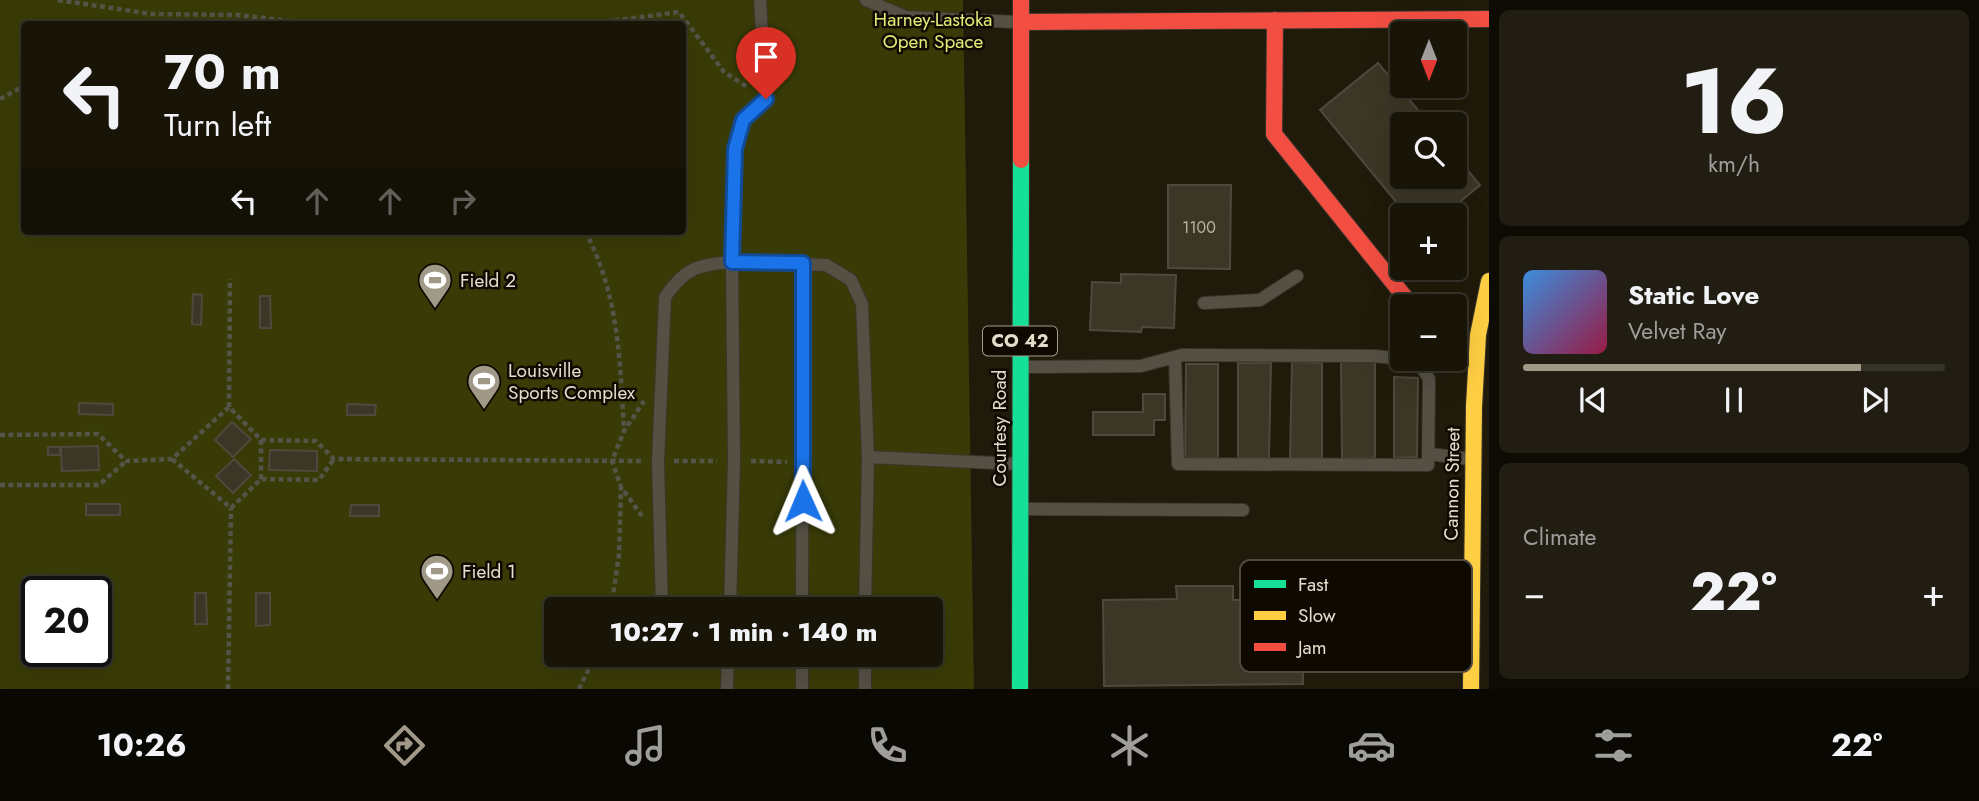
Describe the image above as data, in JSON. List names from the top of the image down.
{
  "streets": {
    "street": ["CO 42", "Courtesy Road", "Cannon Street"]
  },
  "parks": ["Harney-Lastoka Open Space"],
  "places": {
    "sports": ["Field 2", "Louisville Sports Complex", "Field 1"]
  },
  "house_numbers": ["1100"],
  "legend": ["Fast", "Slow", "Jam"],
  "north": "bottom",
  "page": {
    "tile": [
      ["16", "km/h"],
      "Climate"
    ],
    "map_buttons": ["+", "−"],
    "turn": ["70 m", "Turn left"],
    "song": ["Static Love", "Velvet Ray"],
    "heat": ["−", "22°", "+"],
    "limit": "20",
    "trip": "10:27 · 1 min · 140 m",
    "tabs": ["10:26", "22°"]
  }
}
